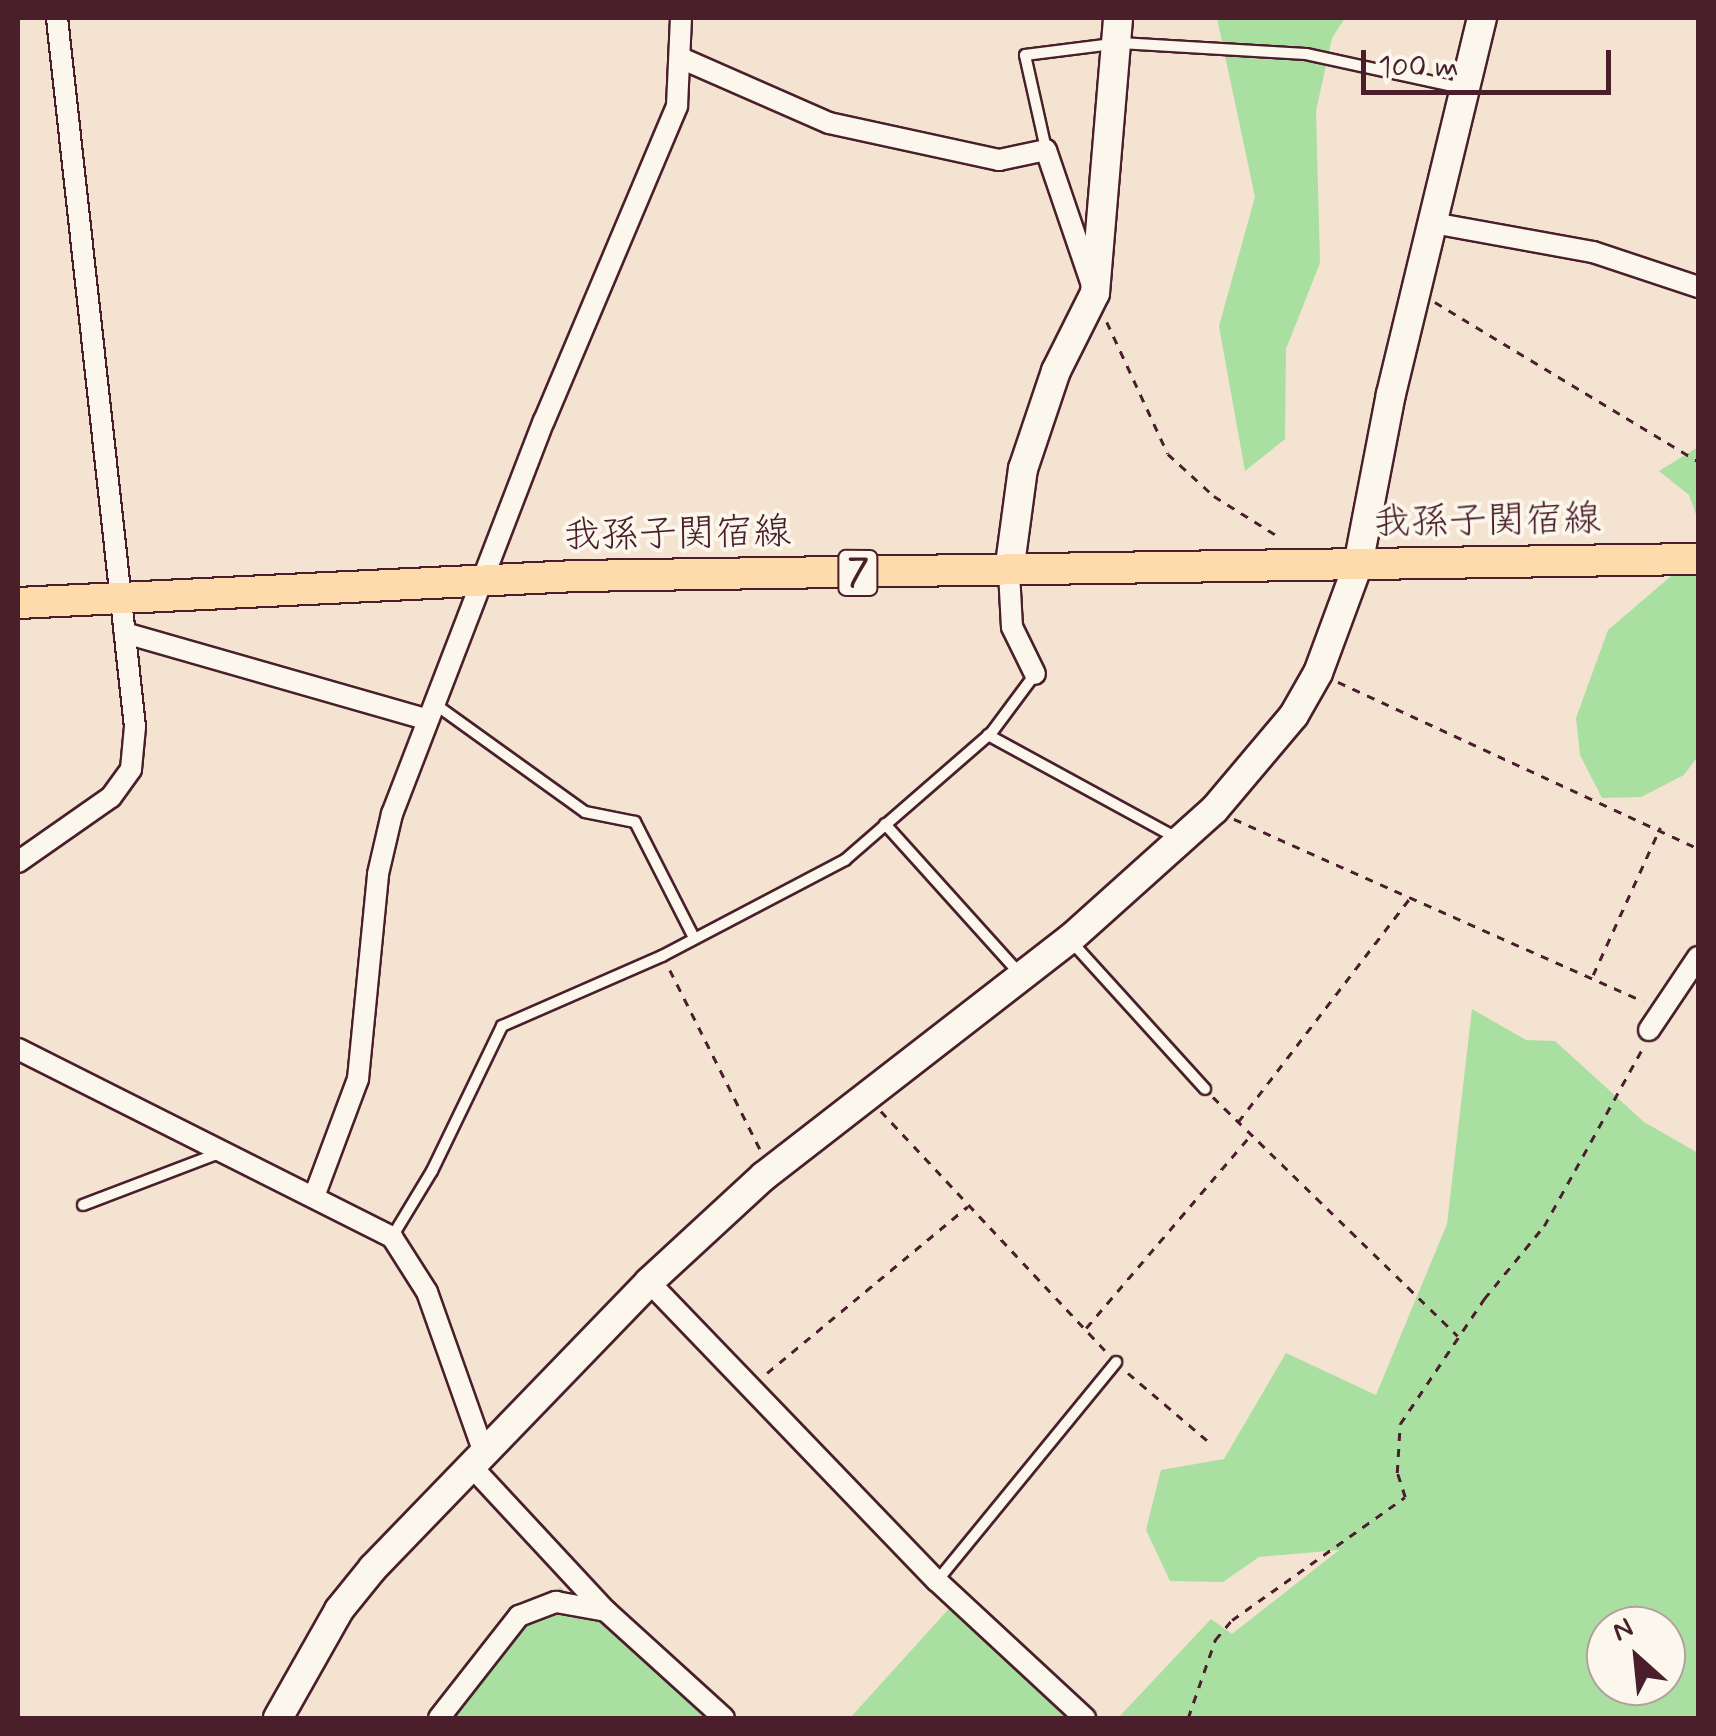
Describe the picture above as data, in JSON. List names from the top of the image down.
{
  "streets": {
    "main road": ["我孫子関宿線", "7"]
  },
  "scale_bar": "100 m",
  "north": "top left"
}
